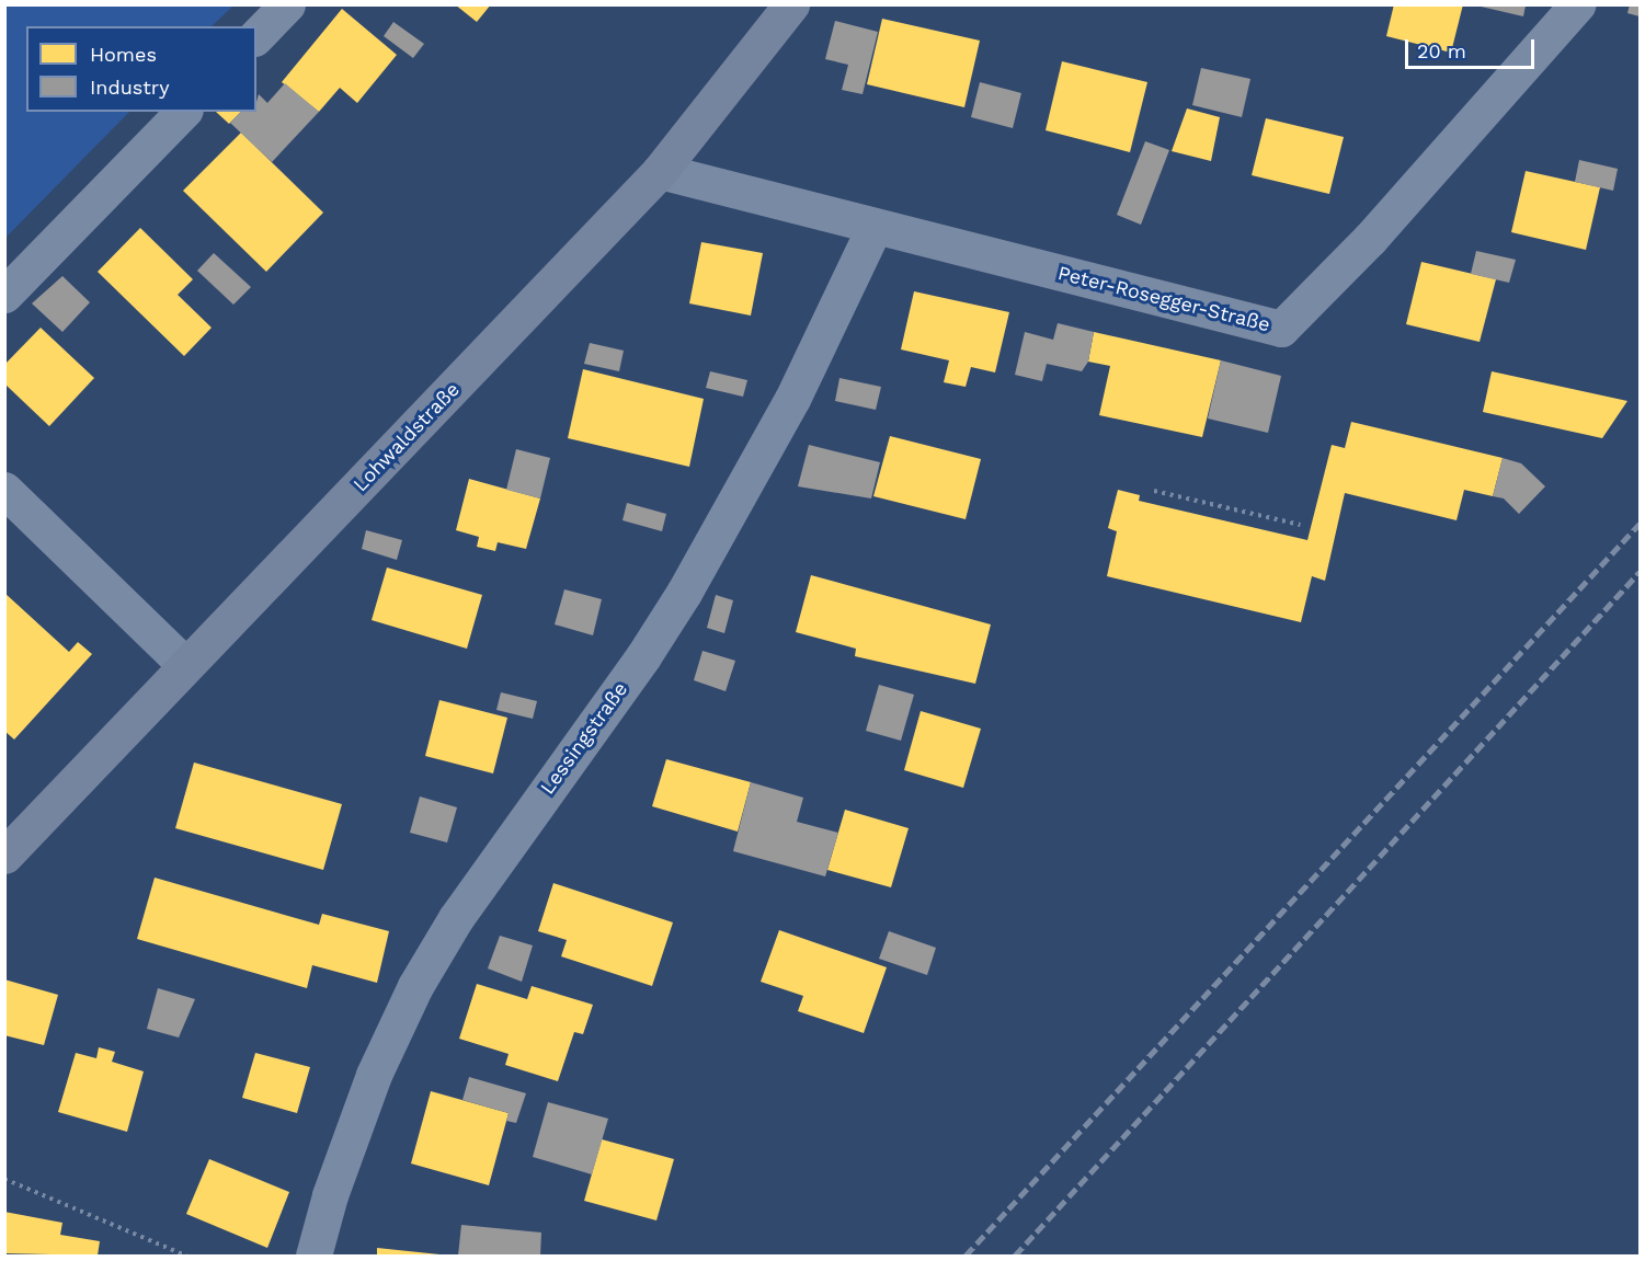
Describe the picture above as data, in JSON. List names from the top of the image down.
{
  "streets": {
    "street": ["Peter-Rosegger-Straße", "Lohwaldstraße", "Lessingstraße"]
  },
  "crossings": [
    ["Peter-Rosegger-Straße", "Lohwaldstraße"],
    ["Peter-Rosegger-Straße", "Lessingstraße"]
  ],
  "legend": ["Homes", "Industry"],
  "scale_bar": "20 m"
}
